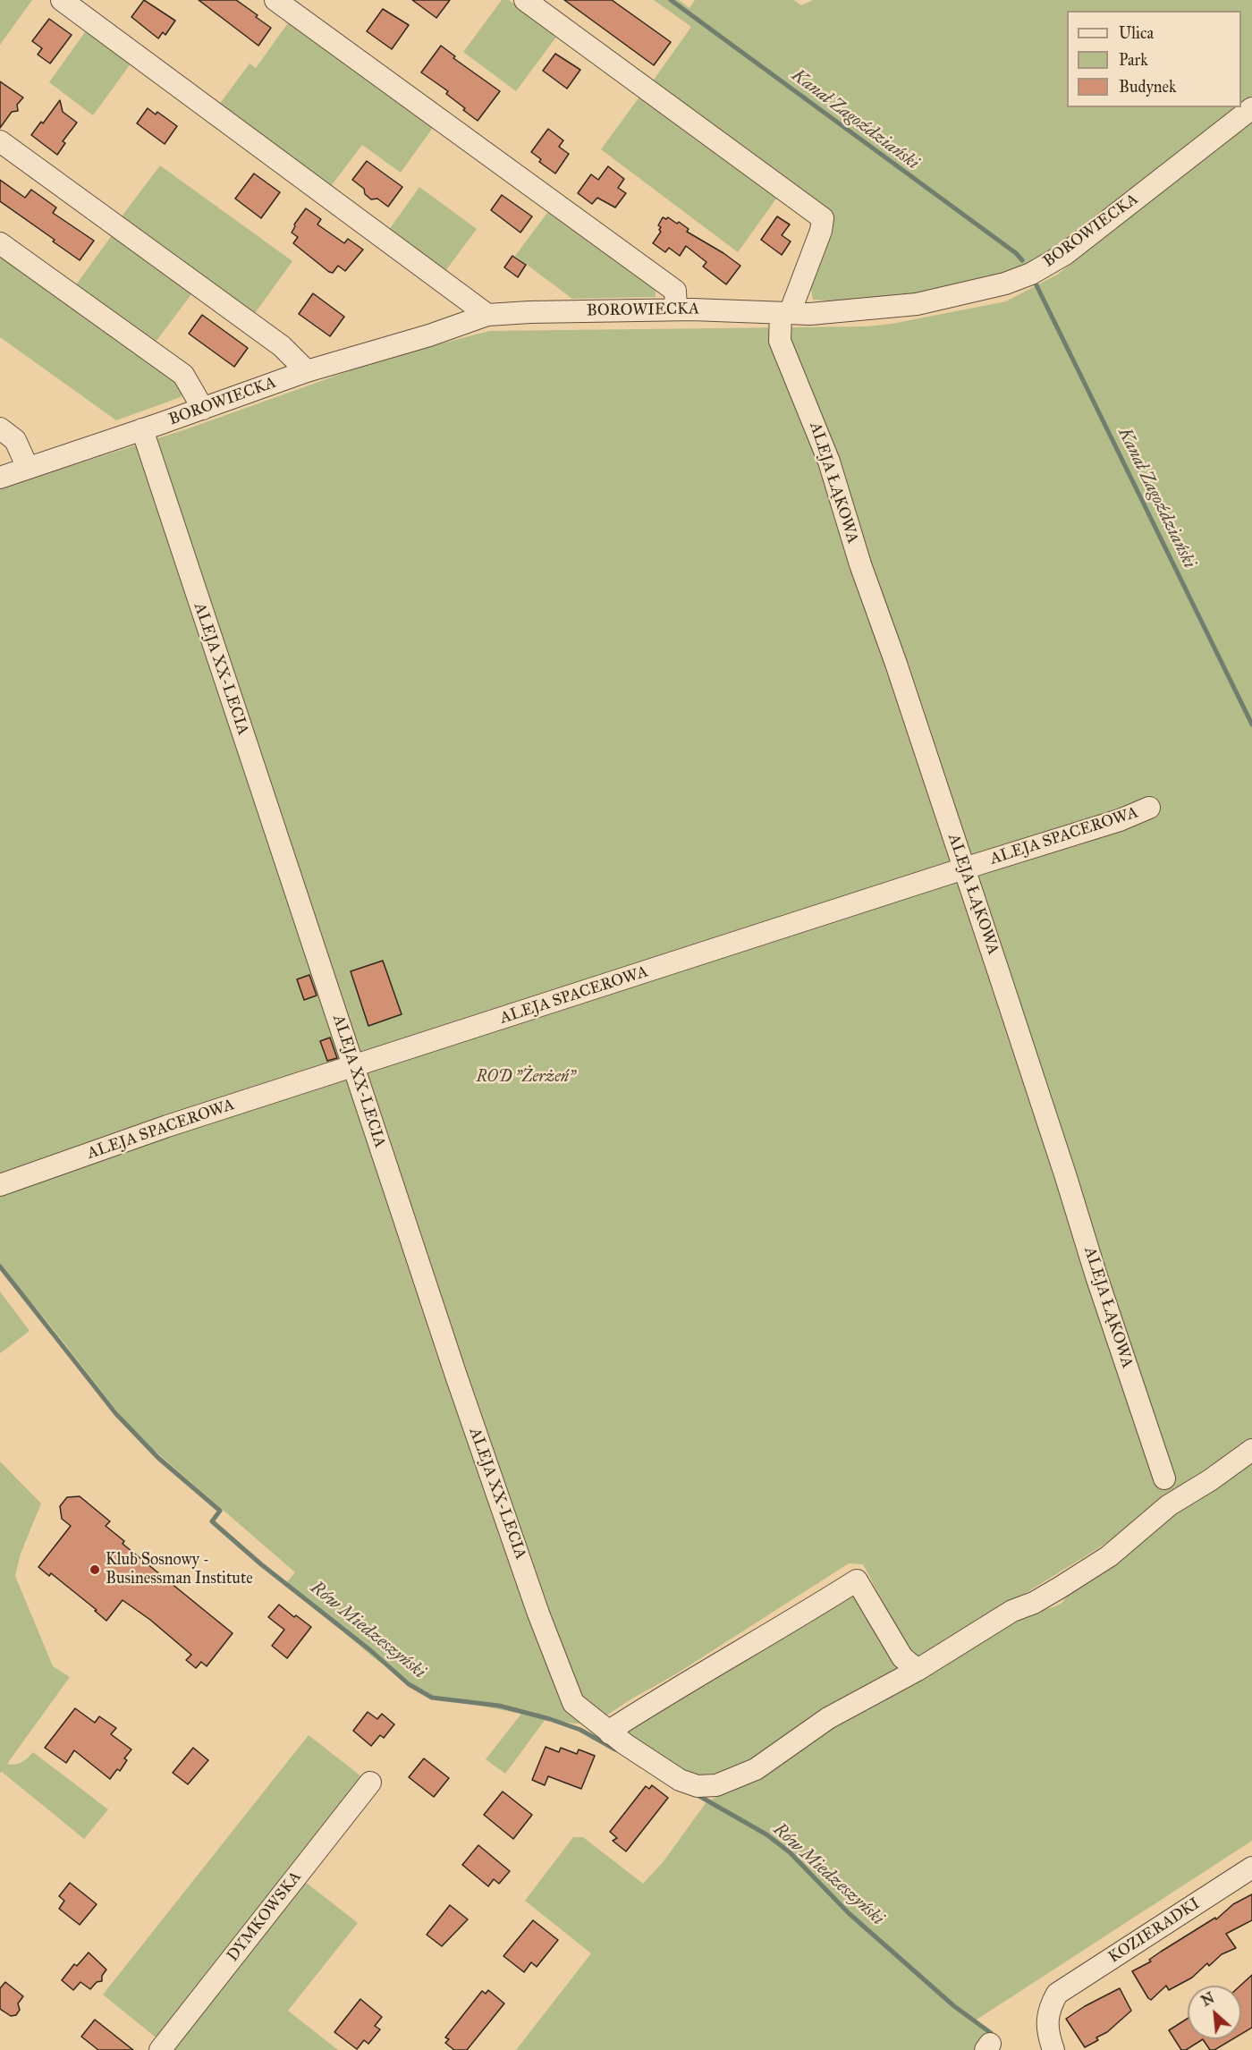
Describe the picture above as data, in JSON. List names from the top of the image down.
{
  "streets": {
    "street": [
      "BOROWIECKA",
      "ALEJA ŁĄKOWA",
      "ALEJA XX-LECIA",
      "ALEJA SPACEROWA",
      "DYMKOWSKA",
      "KOZIERADKI"
    ]
  },
  "crossings": [
    ["BOROWIECKA", "ALEJA ŁĄKOWA"],
    ["BOROWIECKA", "ALEJA XX-LECIA"],
    ["ALEJA ŁĄKOWA", "ALEJA SPACEROWA"],
    ["ALEJA XX-LECIA", "ALEJA SPACEROWA"]
  ],
  "water": ["Kanał Zagoździański", "Rów Miedzeszyński"],
  "parks": ["ROD \"Żerżeń\""],
  "places": ["Klub Sosnowy - Businessman Institute"],
  "legend": ["Ulica", "Park", "Budynek"],
  "north": "top left"
}
